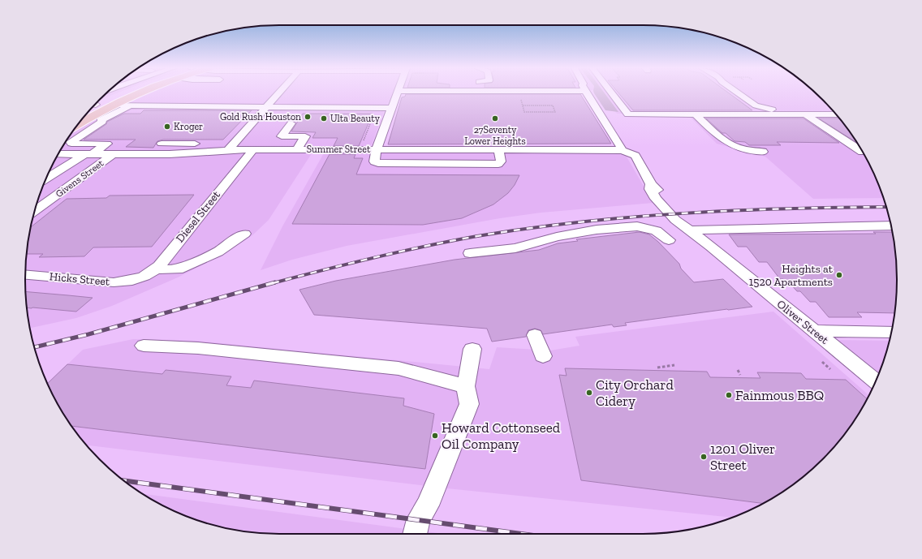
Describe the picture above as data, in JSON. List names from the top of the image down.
{
  "streets": {
    "street": [
      "Summer Street",
      "Givens Street",
      "Diesel Street",
      "Hicks Street",
      "Oliver Street"
    ]
  },
  "crossings": [
    ["Summer Street", "Givens Street"],
    ["Summer Street", "Diesel Street"],
    ["Summer Street", "Oliver Street"],
    ["Diesel Street", "Hicks Street"]
  ],
  "places": [
    "Gold Rush Houston",
    "Ulta Beauty",
    "27Seventy Lower Heights",
    "Kroger",
    "Heights at 1520 Apartments",
    "City Orchard Cidery",
    "Fainmous BBQ",
    "Howard Cottonseed Oil Company",
    "1201 Oliver Street"
  ]
}
